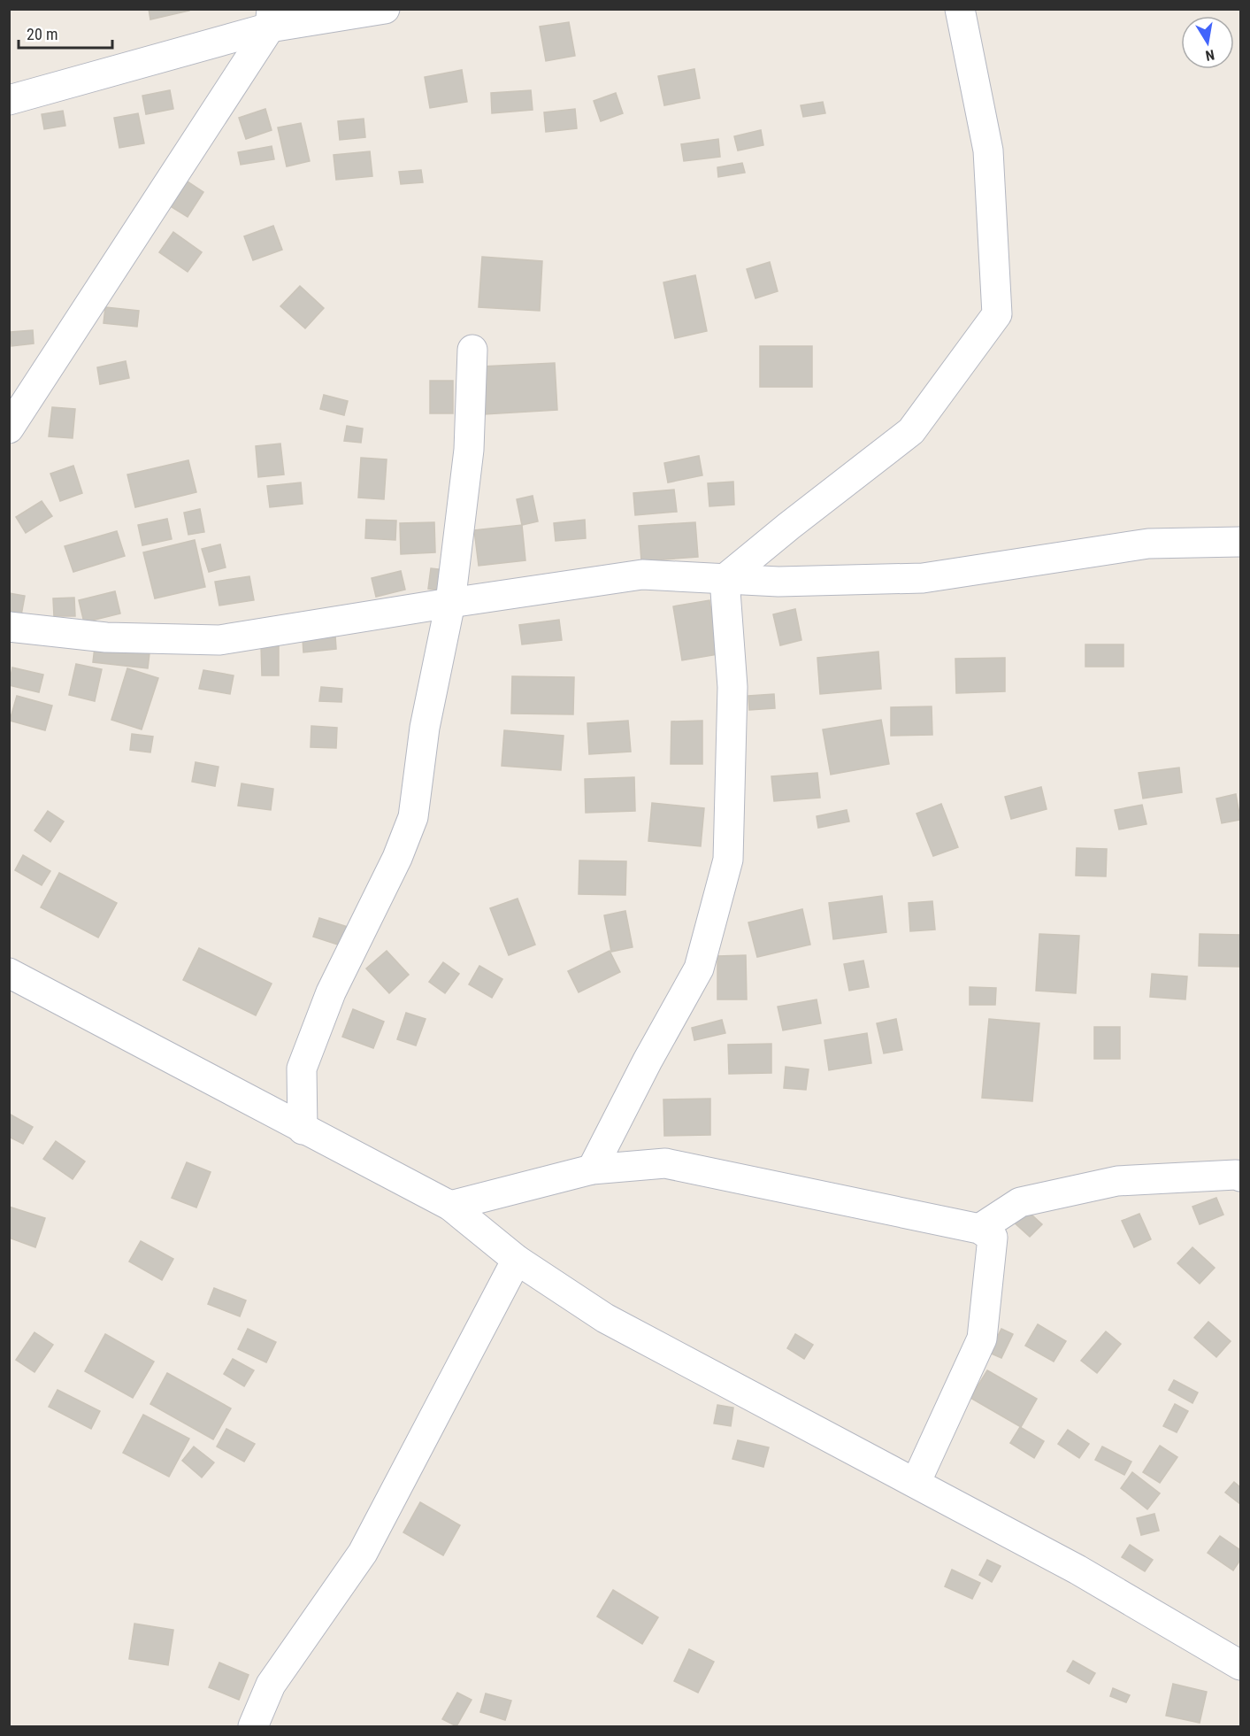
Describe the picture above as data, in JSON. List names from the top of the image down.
{
  "scale_bar": "20 m",
  "north": "bottom"
}
